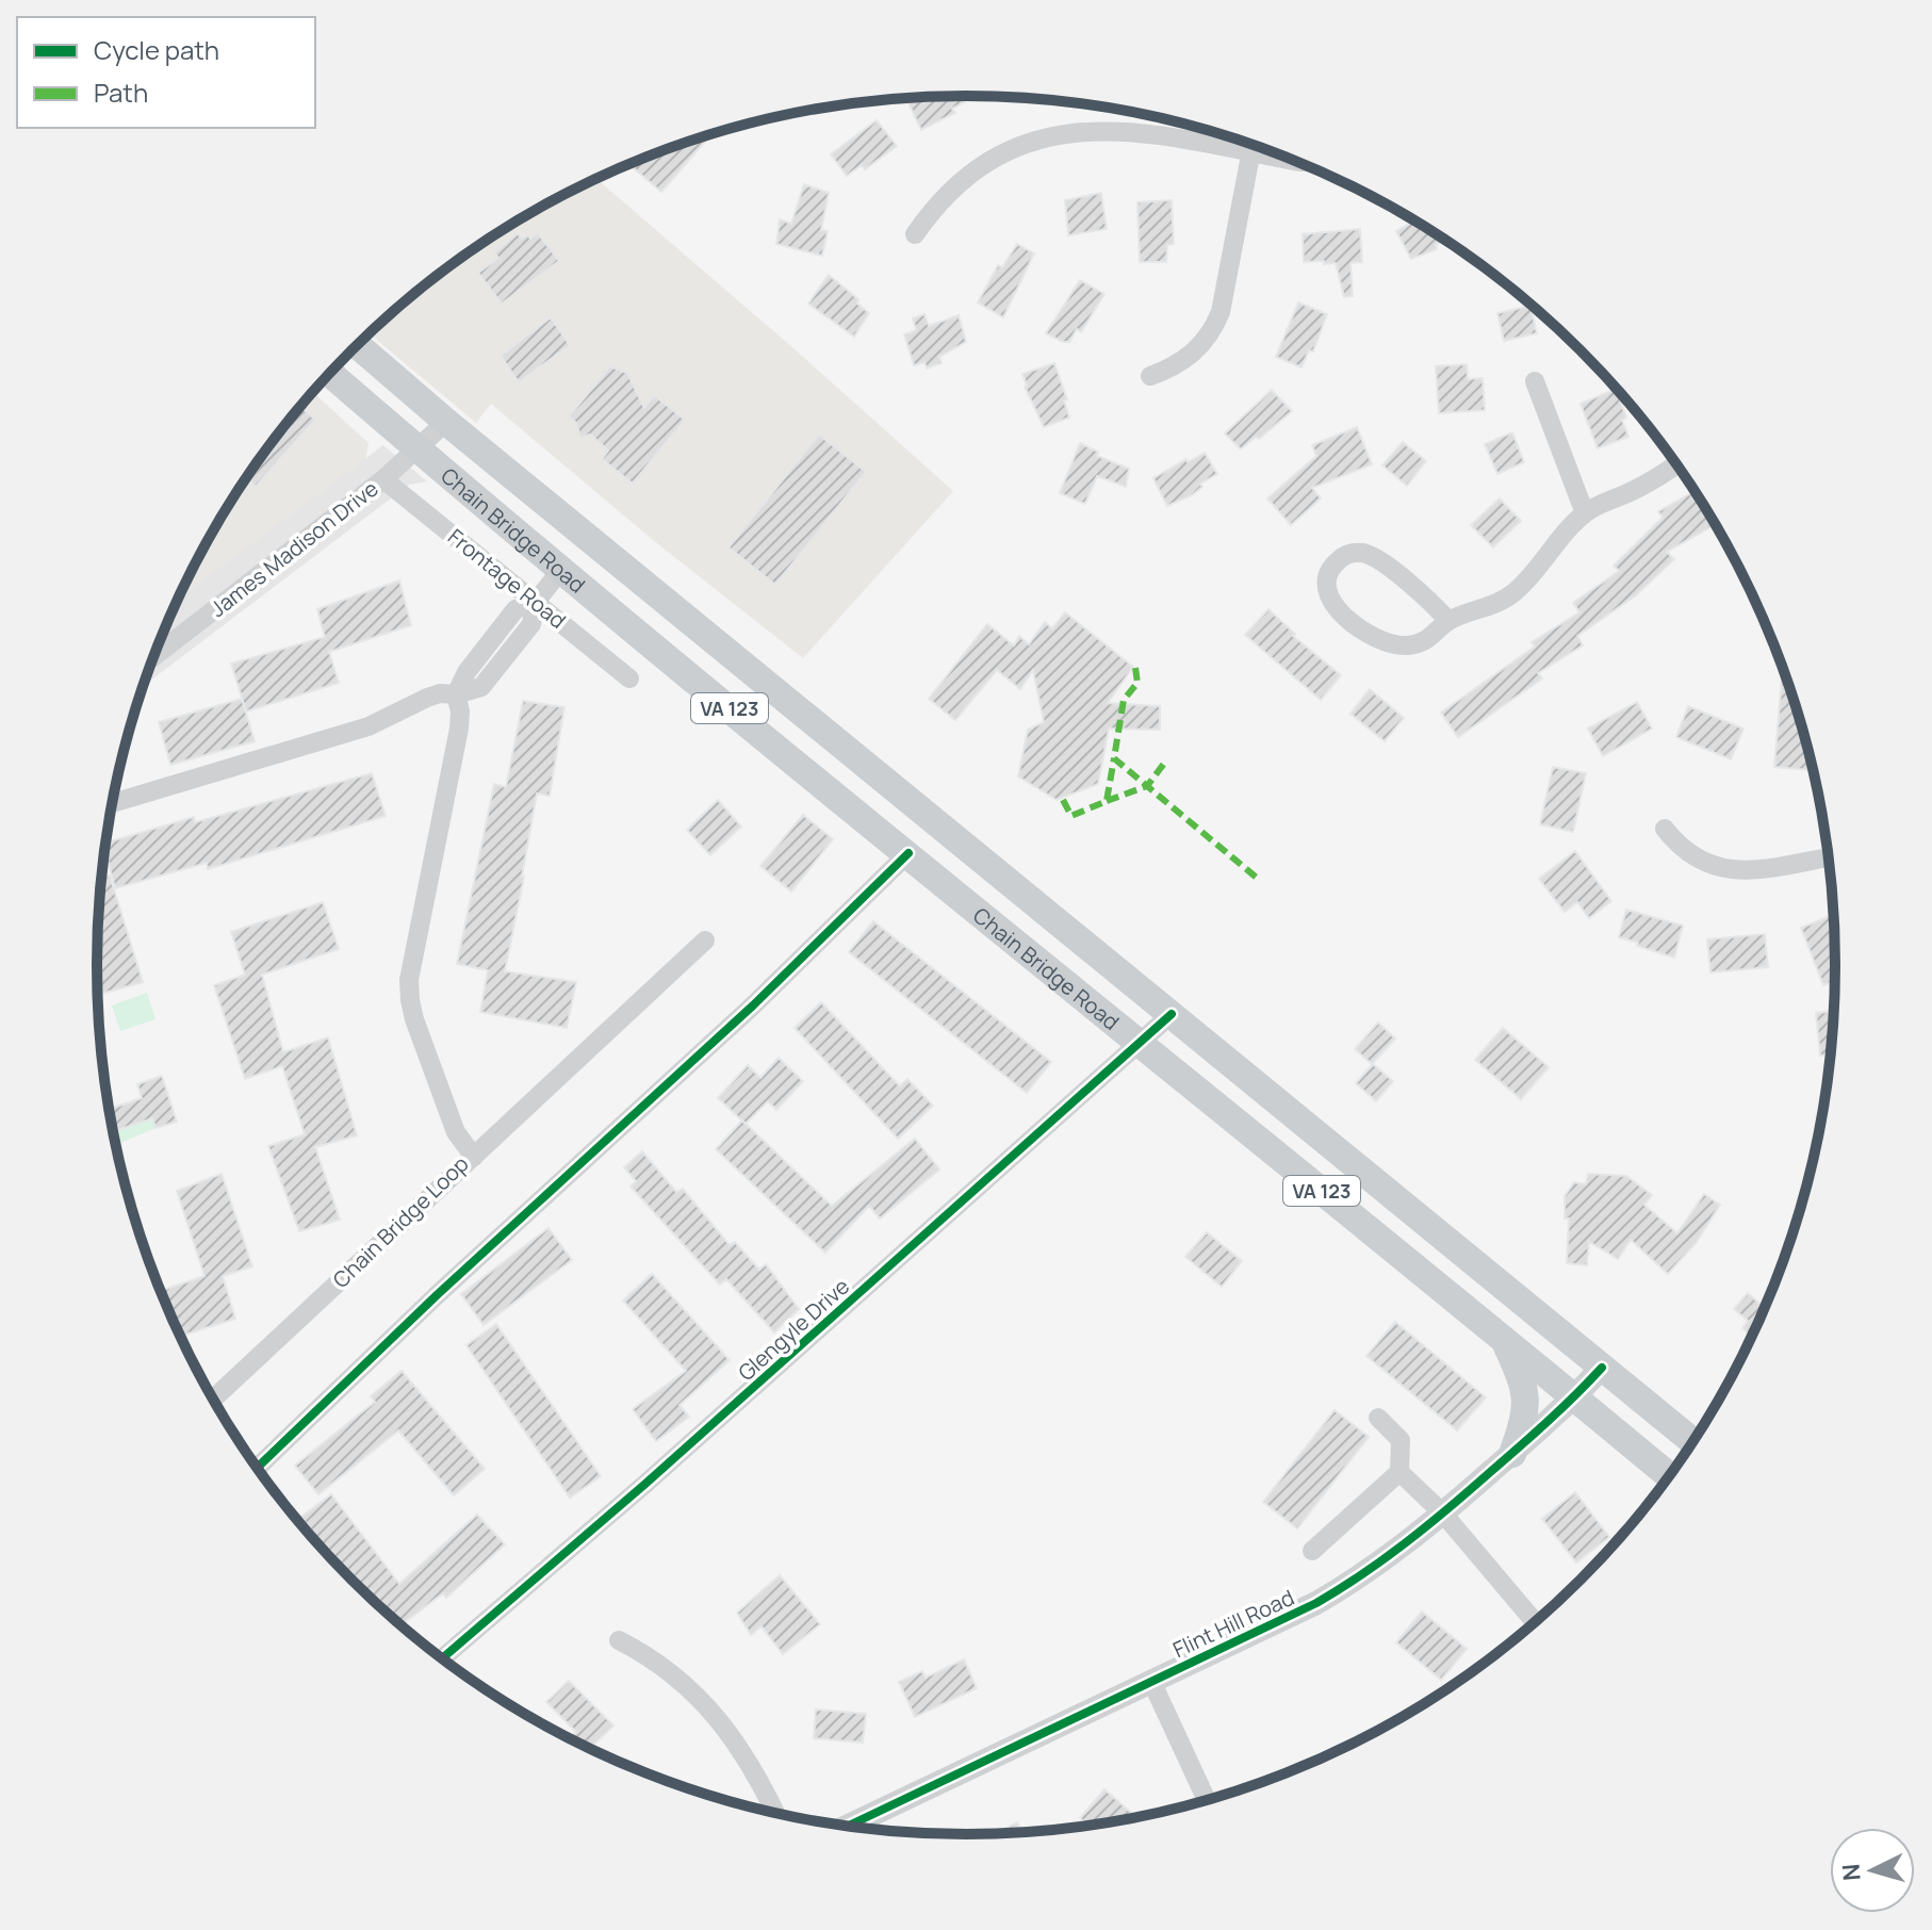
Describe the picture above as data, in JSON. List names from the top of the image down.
{
  "streets": {
    "main road": ["Chain Bridge Road", "VA 123"],
    "street": [
      "James Madison Drive",
      "Frontage Road",
      "Chain Bridge Loop",
      "Glengyle Drive",
      "Flint Hill Road"
    ]
  },
  "crossings": [
    ["Chain Bridge Road", "James Madison Drive"],
    ["Chain Bridge Road", "VA 123"],
    ["Chain Bridge Road", "Glengyle Drive"],
    ["Chain Bridge Road", "Flint Hill Road"],
    ["James Madison Drive", "Frontage Road"],
    ["James Madison Drive", "VA 123"]
  ],
  "legend": ["Cycle path", "Path"],
  "north": "left"
}
